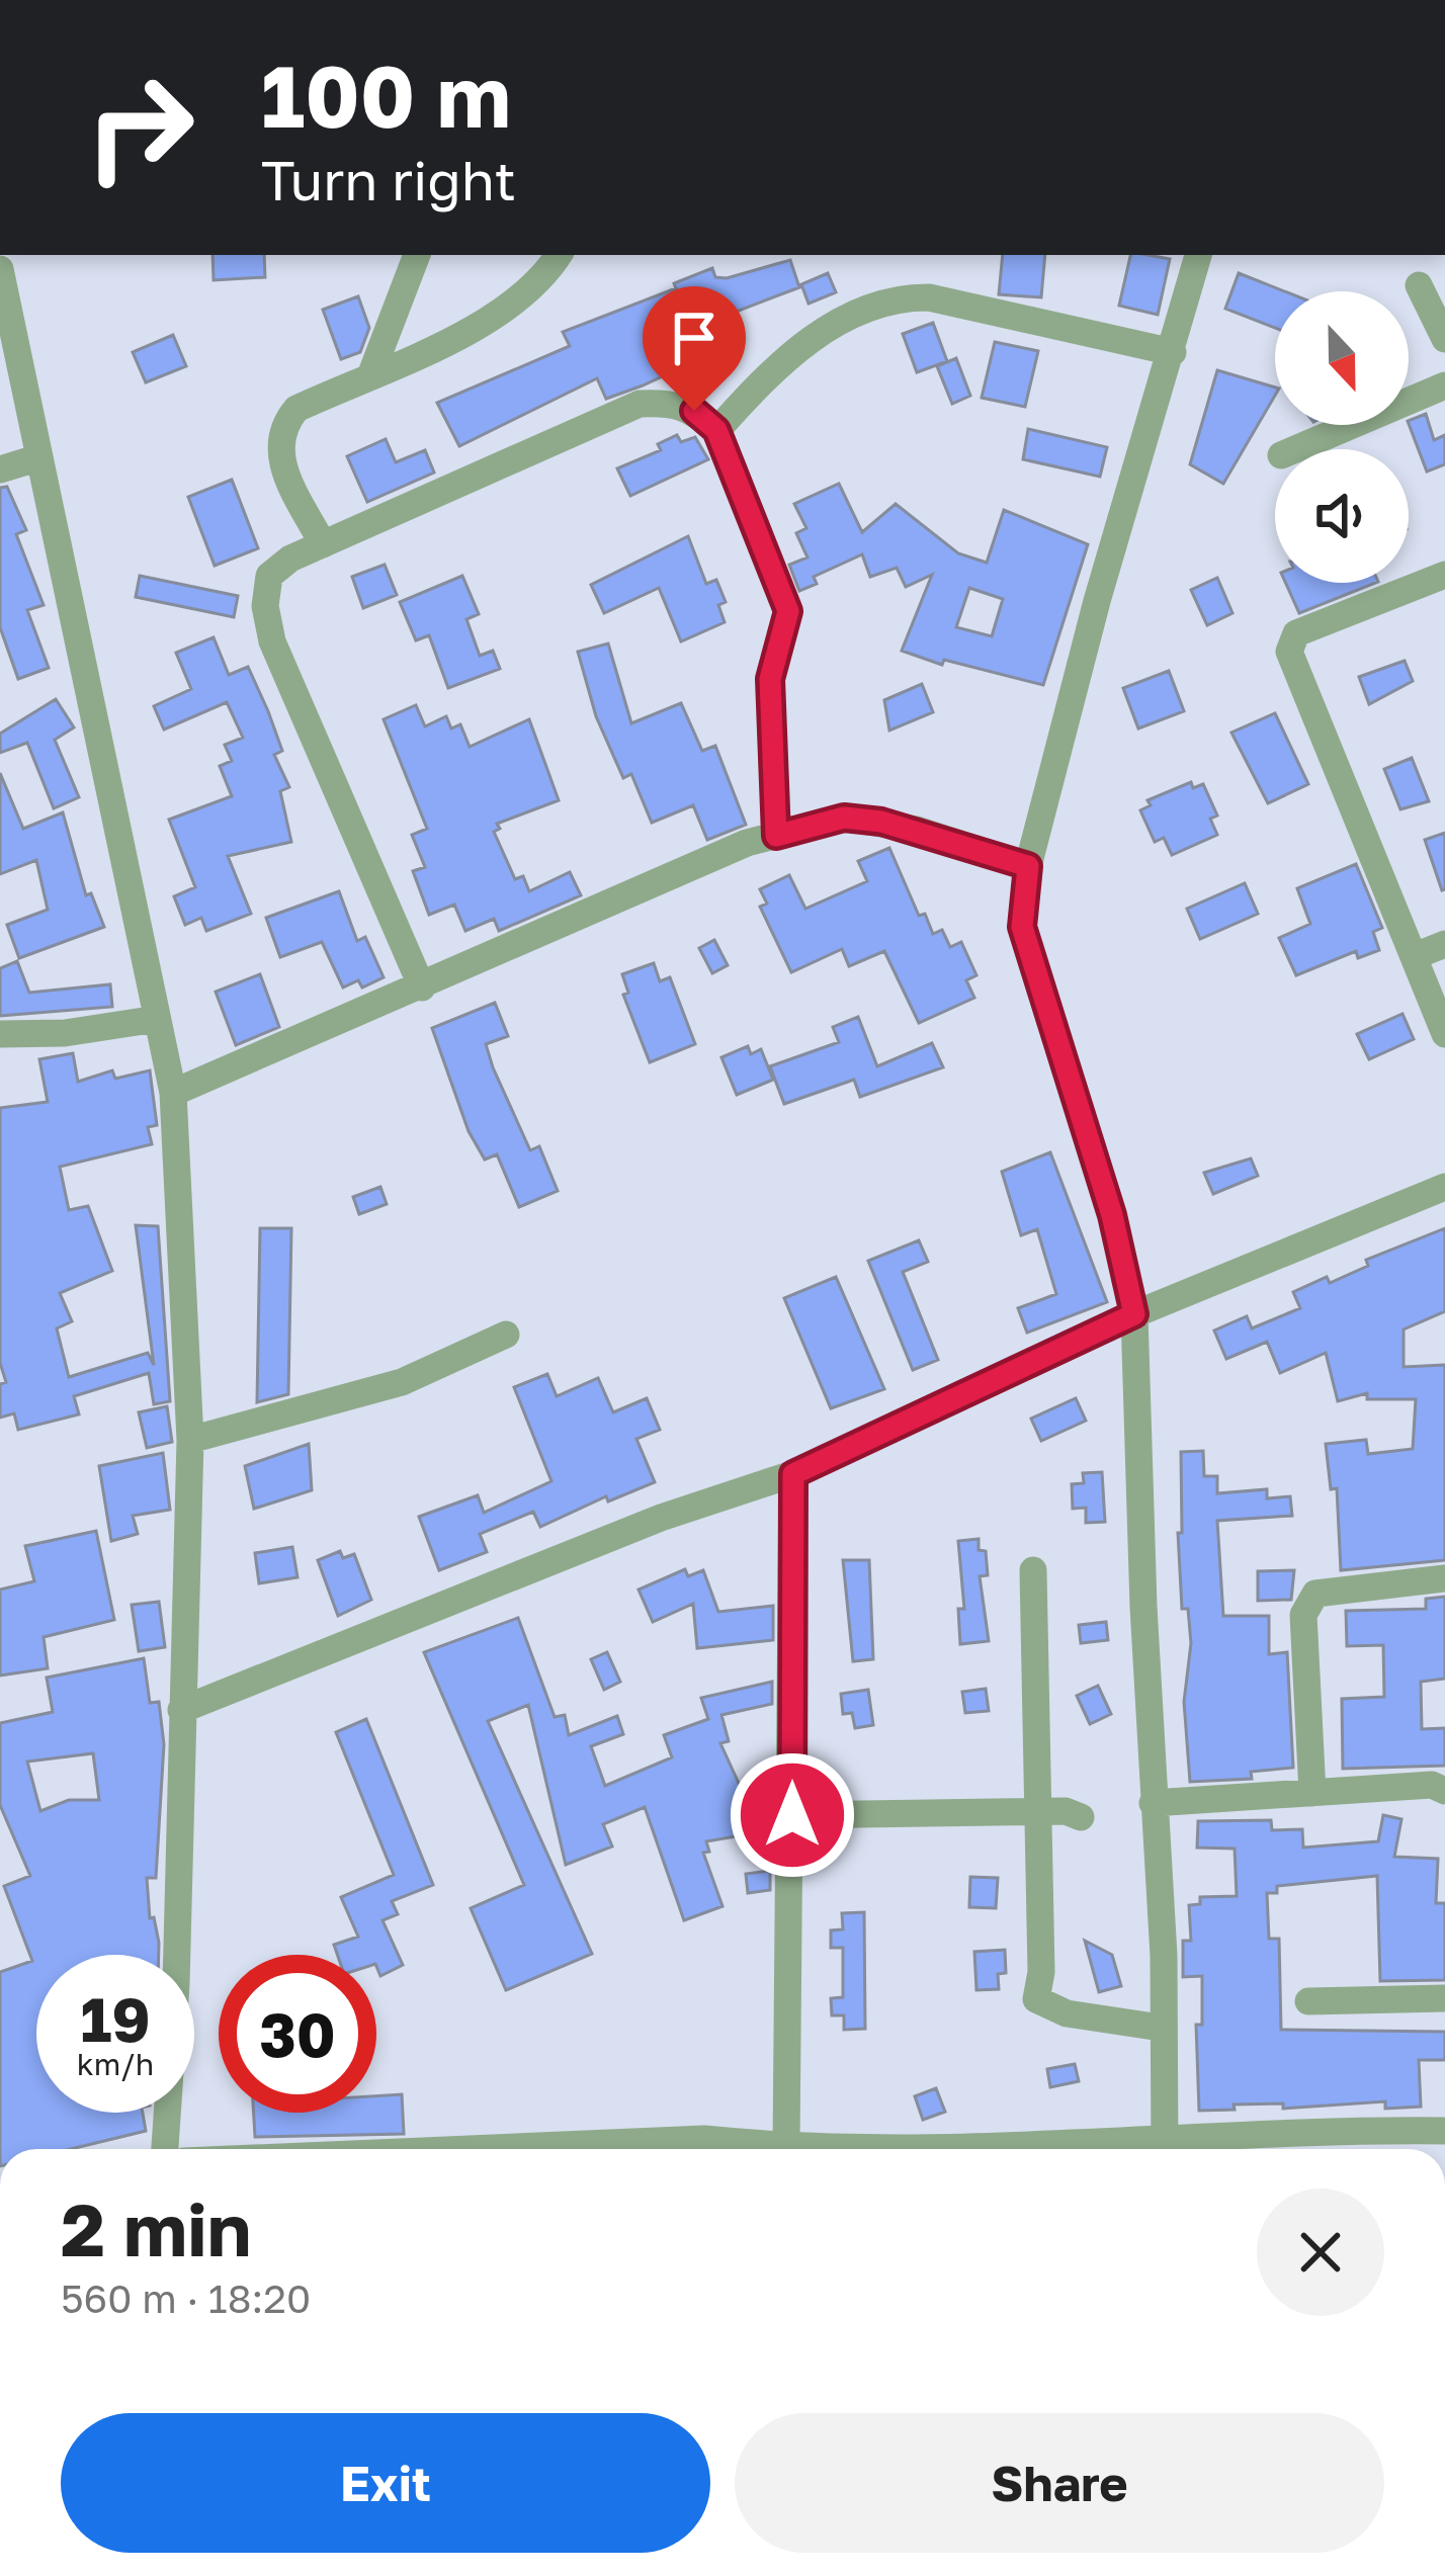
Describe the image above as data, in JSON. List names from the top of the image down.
{
  "north": "bottom",
  "page": {
    "turn": ["100 m", "Turn right"],
    "speed": "19 km/h",
    "limit": "30",
    "heading": ["2 min", "560 m · 18:20"],
    "buttons": ["Exit", "Share"]
  }
}
